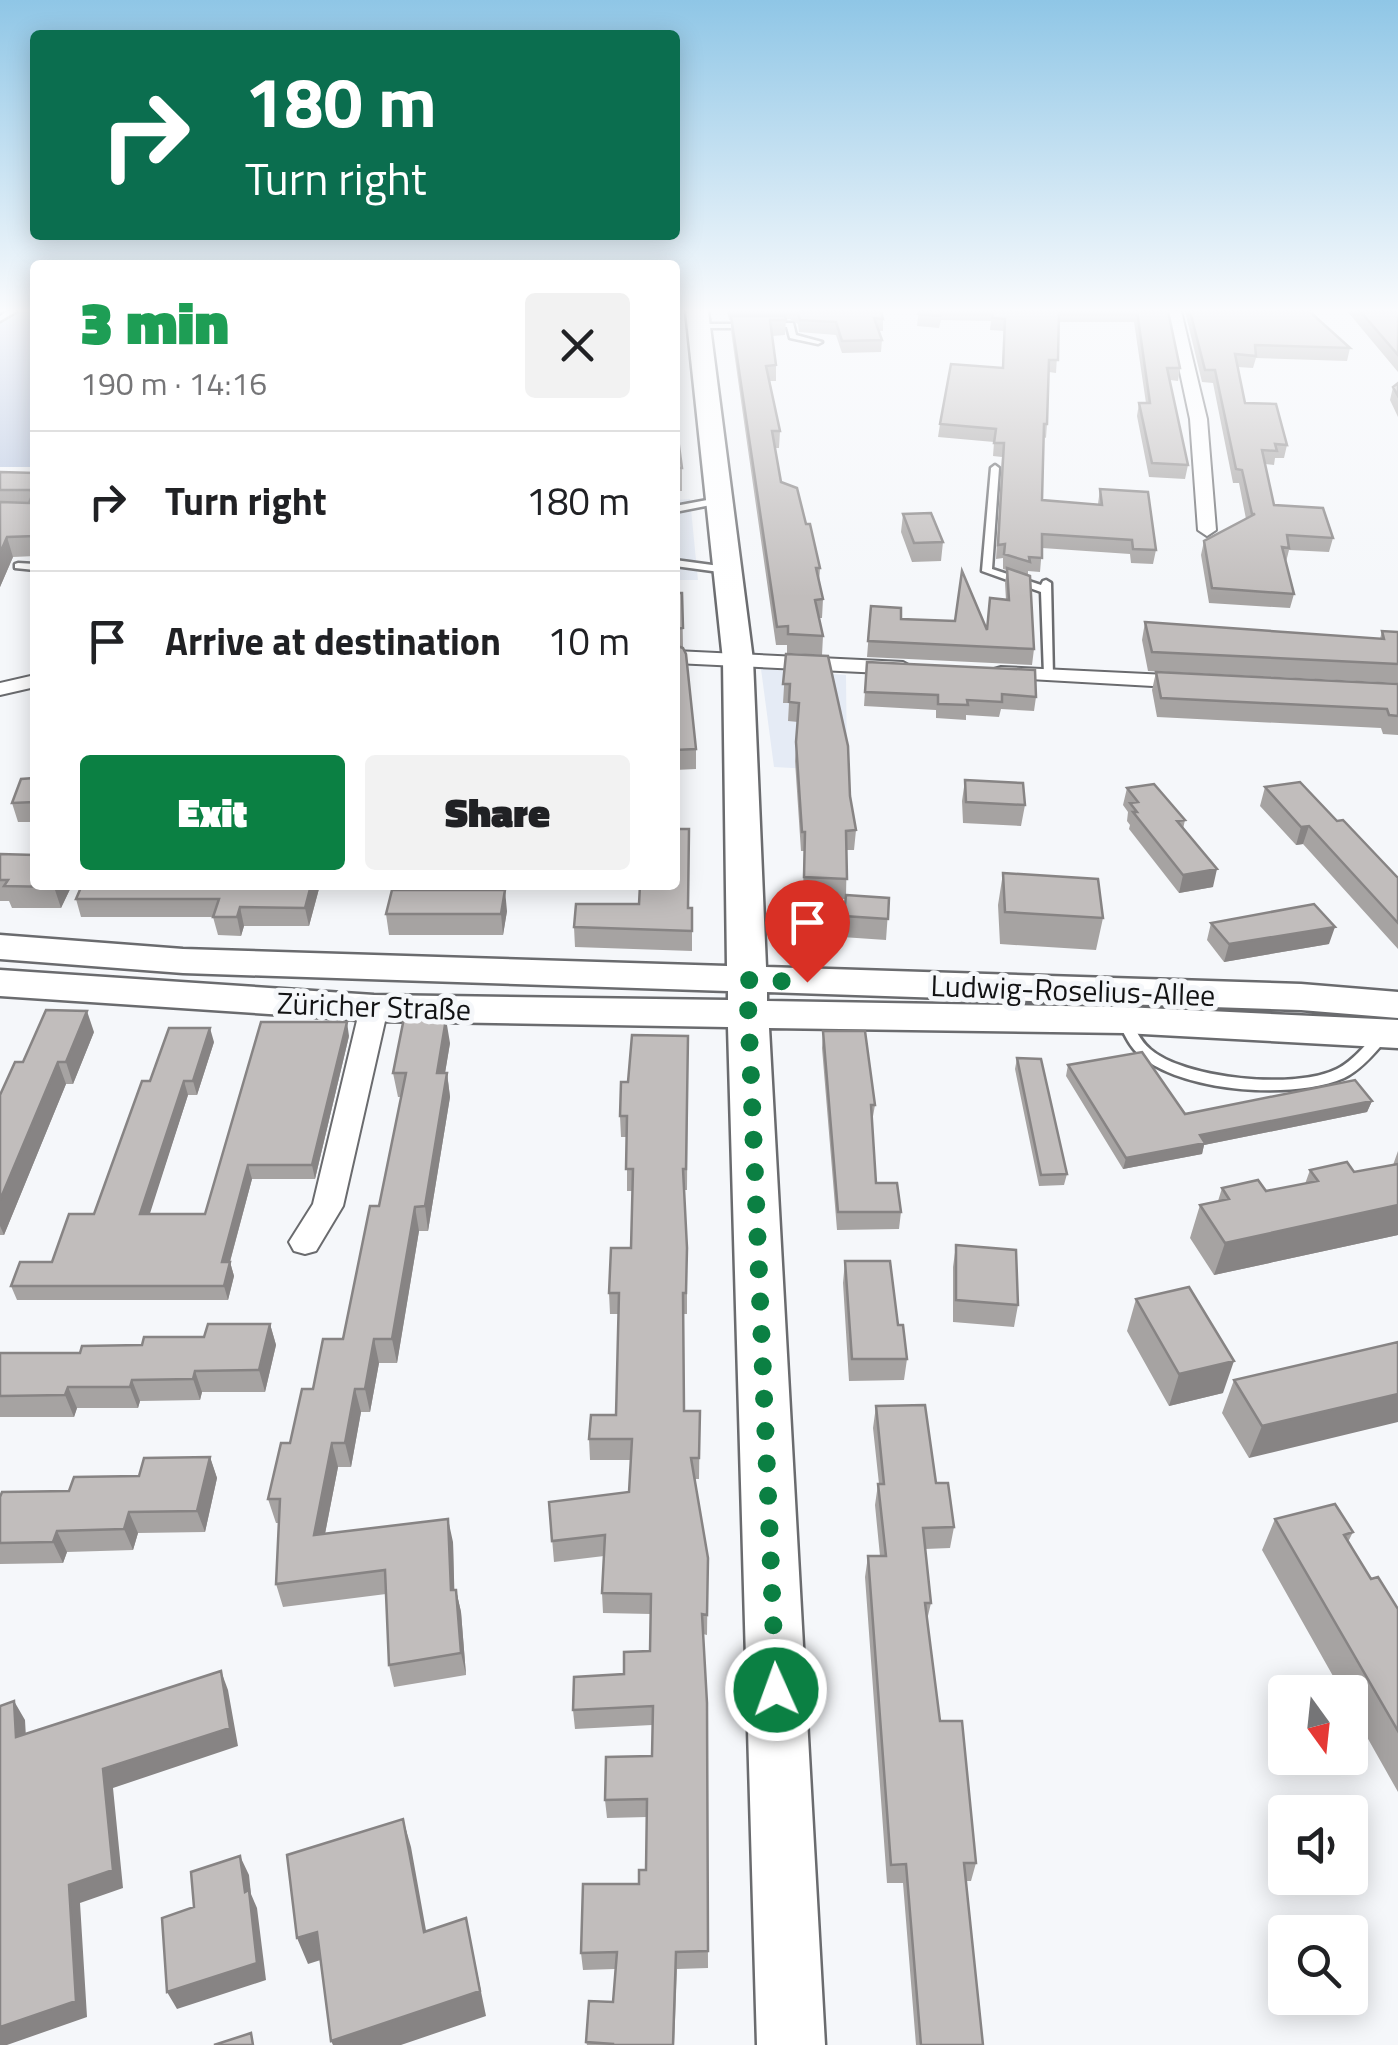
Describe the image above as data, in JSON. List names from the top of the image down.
{
  "streets": {
    "main road": ["Ludwig-Roselius-Allee", "Züricher Straße"]
  },
  "crossings": [
    ["Ludwig-Roselius-Allee", "Züricher Straße"]
  ],
  "north": "bottom",
  "page": {
    "turn": ["180 m", "Turn right"],
    "heading": ["3 min", "190 m · 14:16"],
    "list": [
      {
        "name": "Turn right",
        "value": "180 m"
      },
      {
        "name": "Arrive at destination",
        "value": "10 m"
      }
    ],
    "buttons": ["Exit", "Share"]
  }
}
